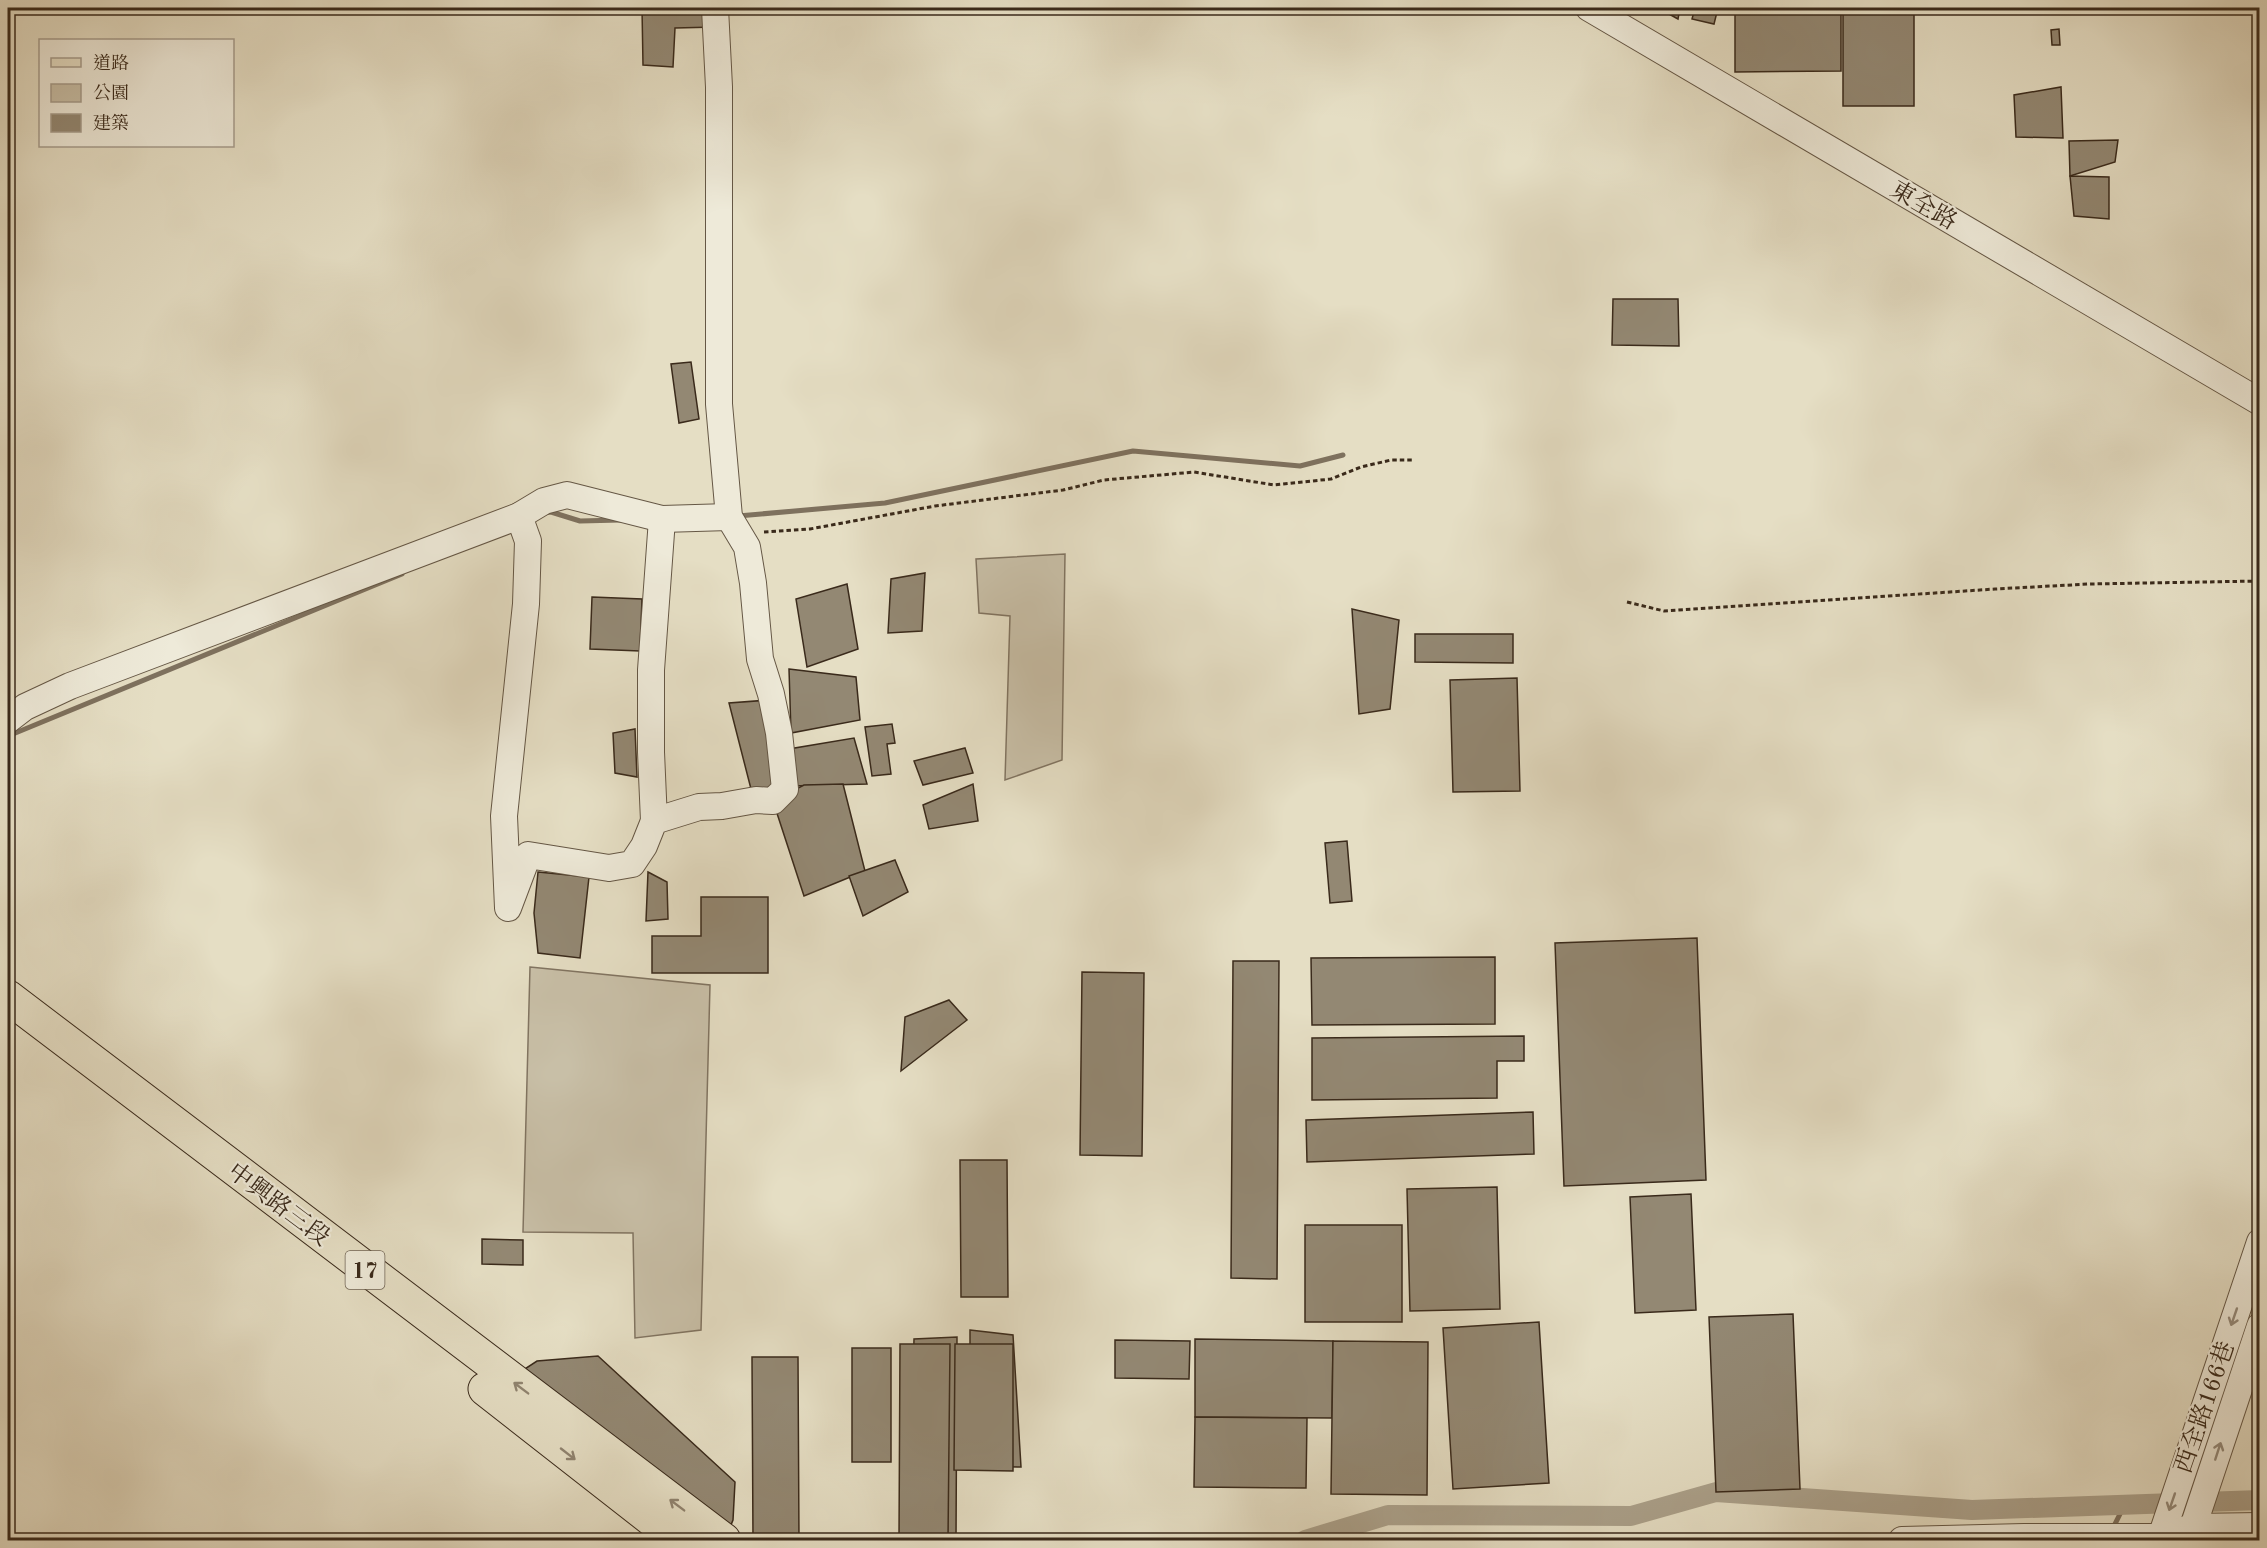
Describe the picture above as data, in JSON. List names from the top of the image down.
{
  "streets": {
    "main road": ["中興路三段", "17"],
    "street": ["東全路", "西全路166巷"]
  },
  "legend": ["道路", "公園", "建築"]
}
